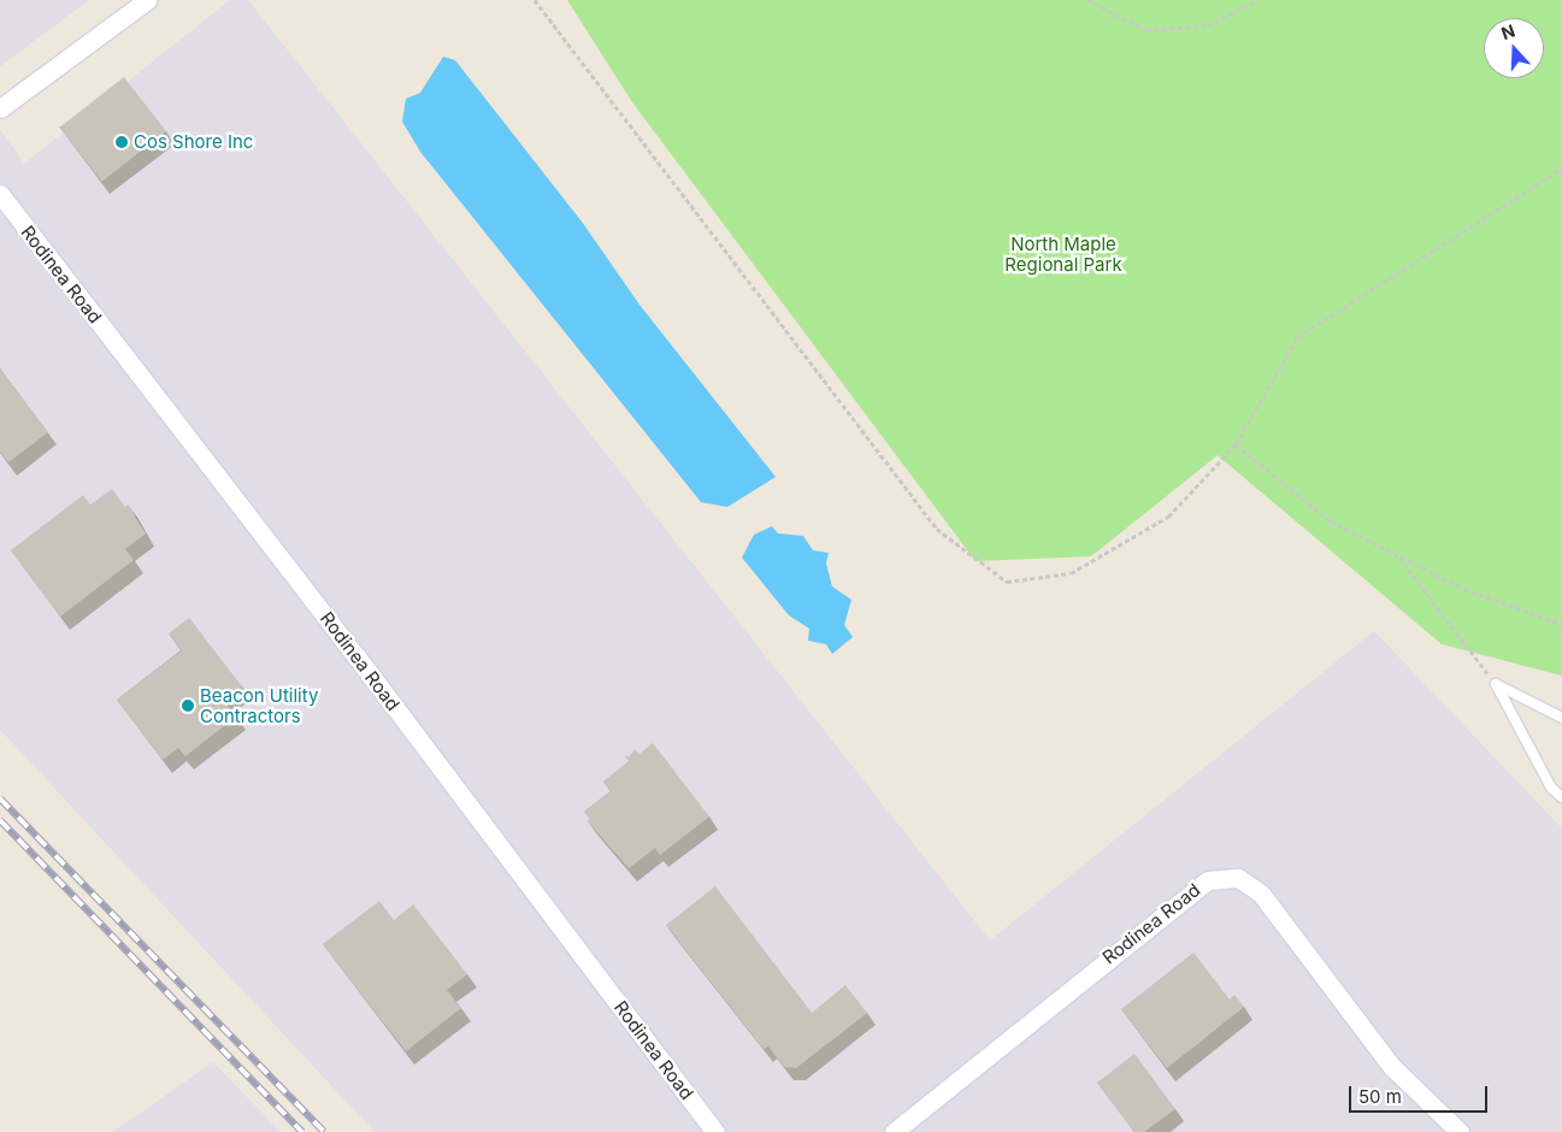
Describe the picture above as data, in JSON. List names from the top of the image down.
{
  "streets": {
    "street": ["Rodinea Road"]
  },
  "parks": ["North Maple Regional Park"],
  "places": ["Cos Shore Inc", "Beacon Utility Contractors"],
  "scale_bar": "50 m",
  "north": "top"
}
